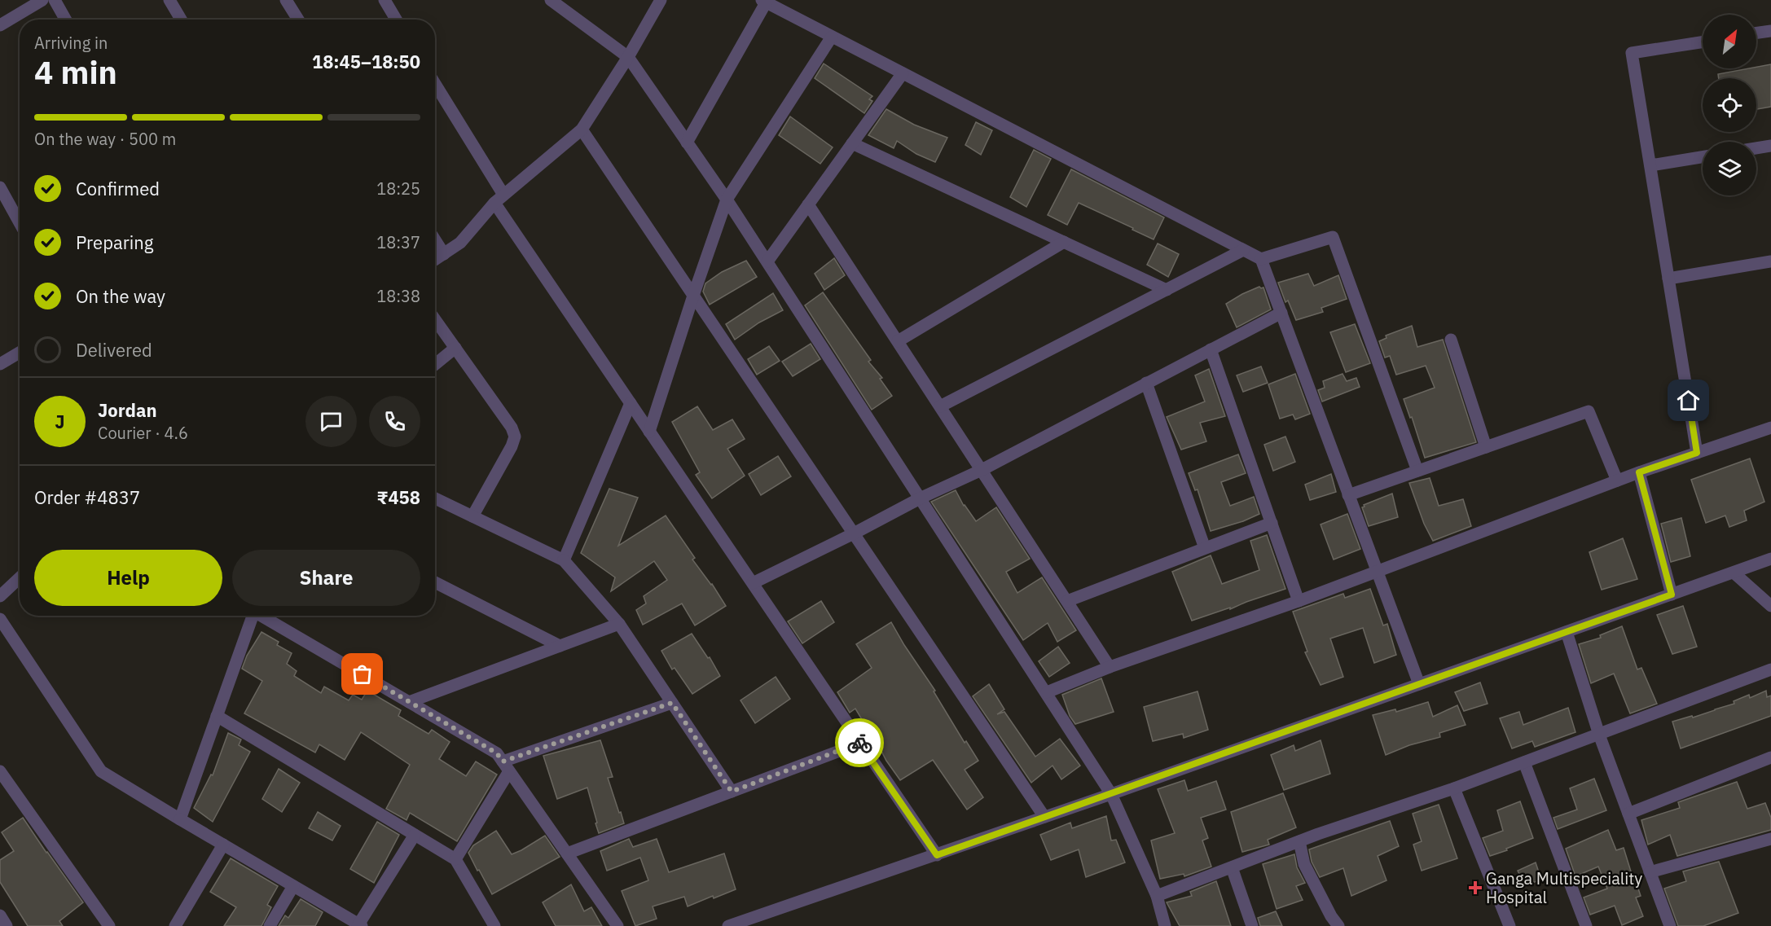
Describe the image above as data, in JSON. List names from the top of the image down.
{
  "places": {
    "health": ["Ganga Multispeciality Hospital"]
  },
  "north": "top right",
  "page": {
    "heading": ["4 min", "Arriving in", "18:45–18:50"],
    "panel": [
      "Jordan",
      "Courier · 4.6",
      "Order #4837",
      "₹458"
    ],
    "bar": "On the way · 500 m",
    "list": [
      ["Confirmed", "18:25"],
      ["Preparing", "18:37"],
      ["On the way", "18:38"],
      "Delivered"
    ],
    "round": "J",
    "buttons": ["Help", "Share"]
  }
}
